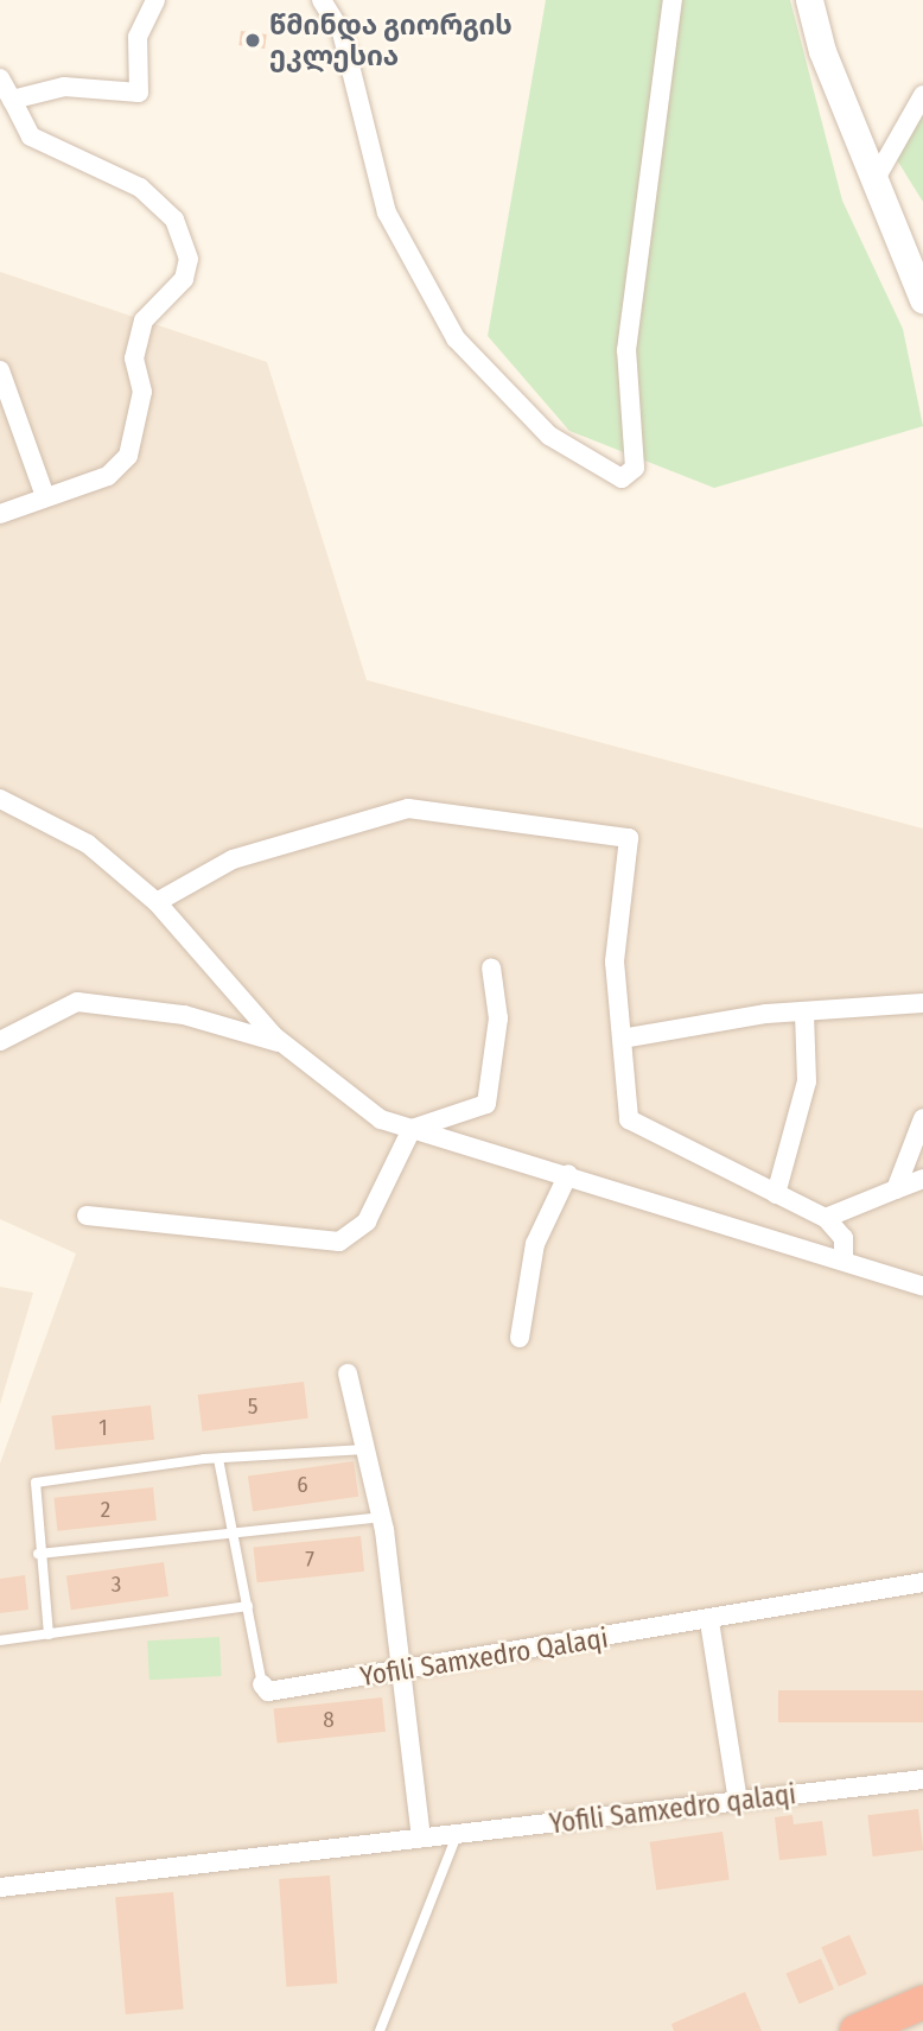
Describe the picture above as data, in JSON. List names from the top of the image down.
{
  "streets": {
    "street": ["Yofili Samxedro Qalaqi", "Yofili Samxedro qalaqi"]
  },
  "crossings": [
    ["Yofili Samxedro Qalaqi", "Yofili Samxedro qalaqi"]
  ],
  "places": ["წმინდა გიორგის ეკლესია"],
  "house_numbers": [
    "5",
    "1",
    "6",
    "2",
    "7",
    "3",
    "8"
  ]
}
